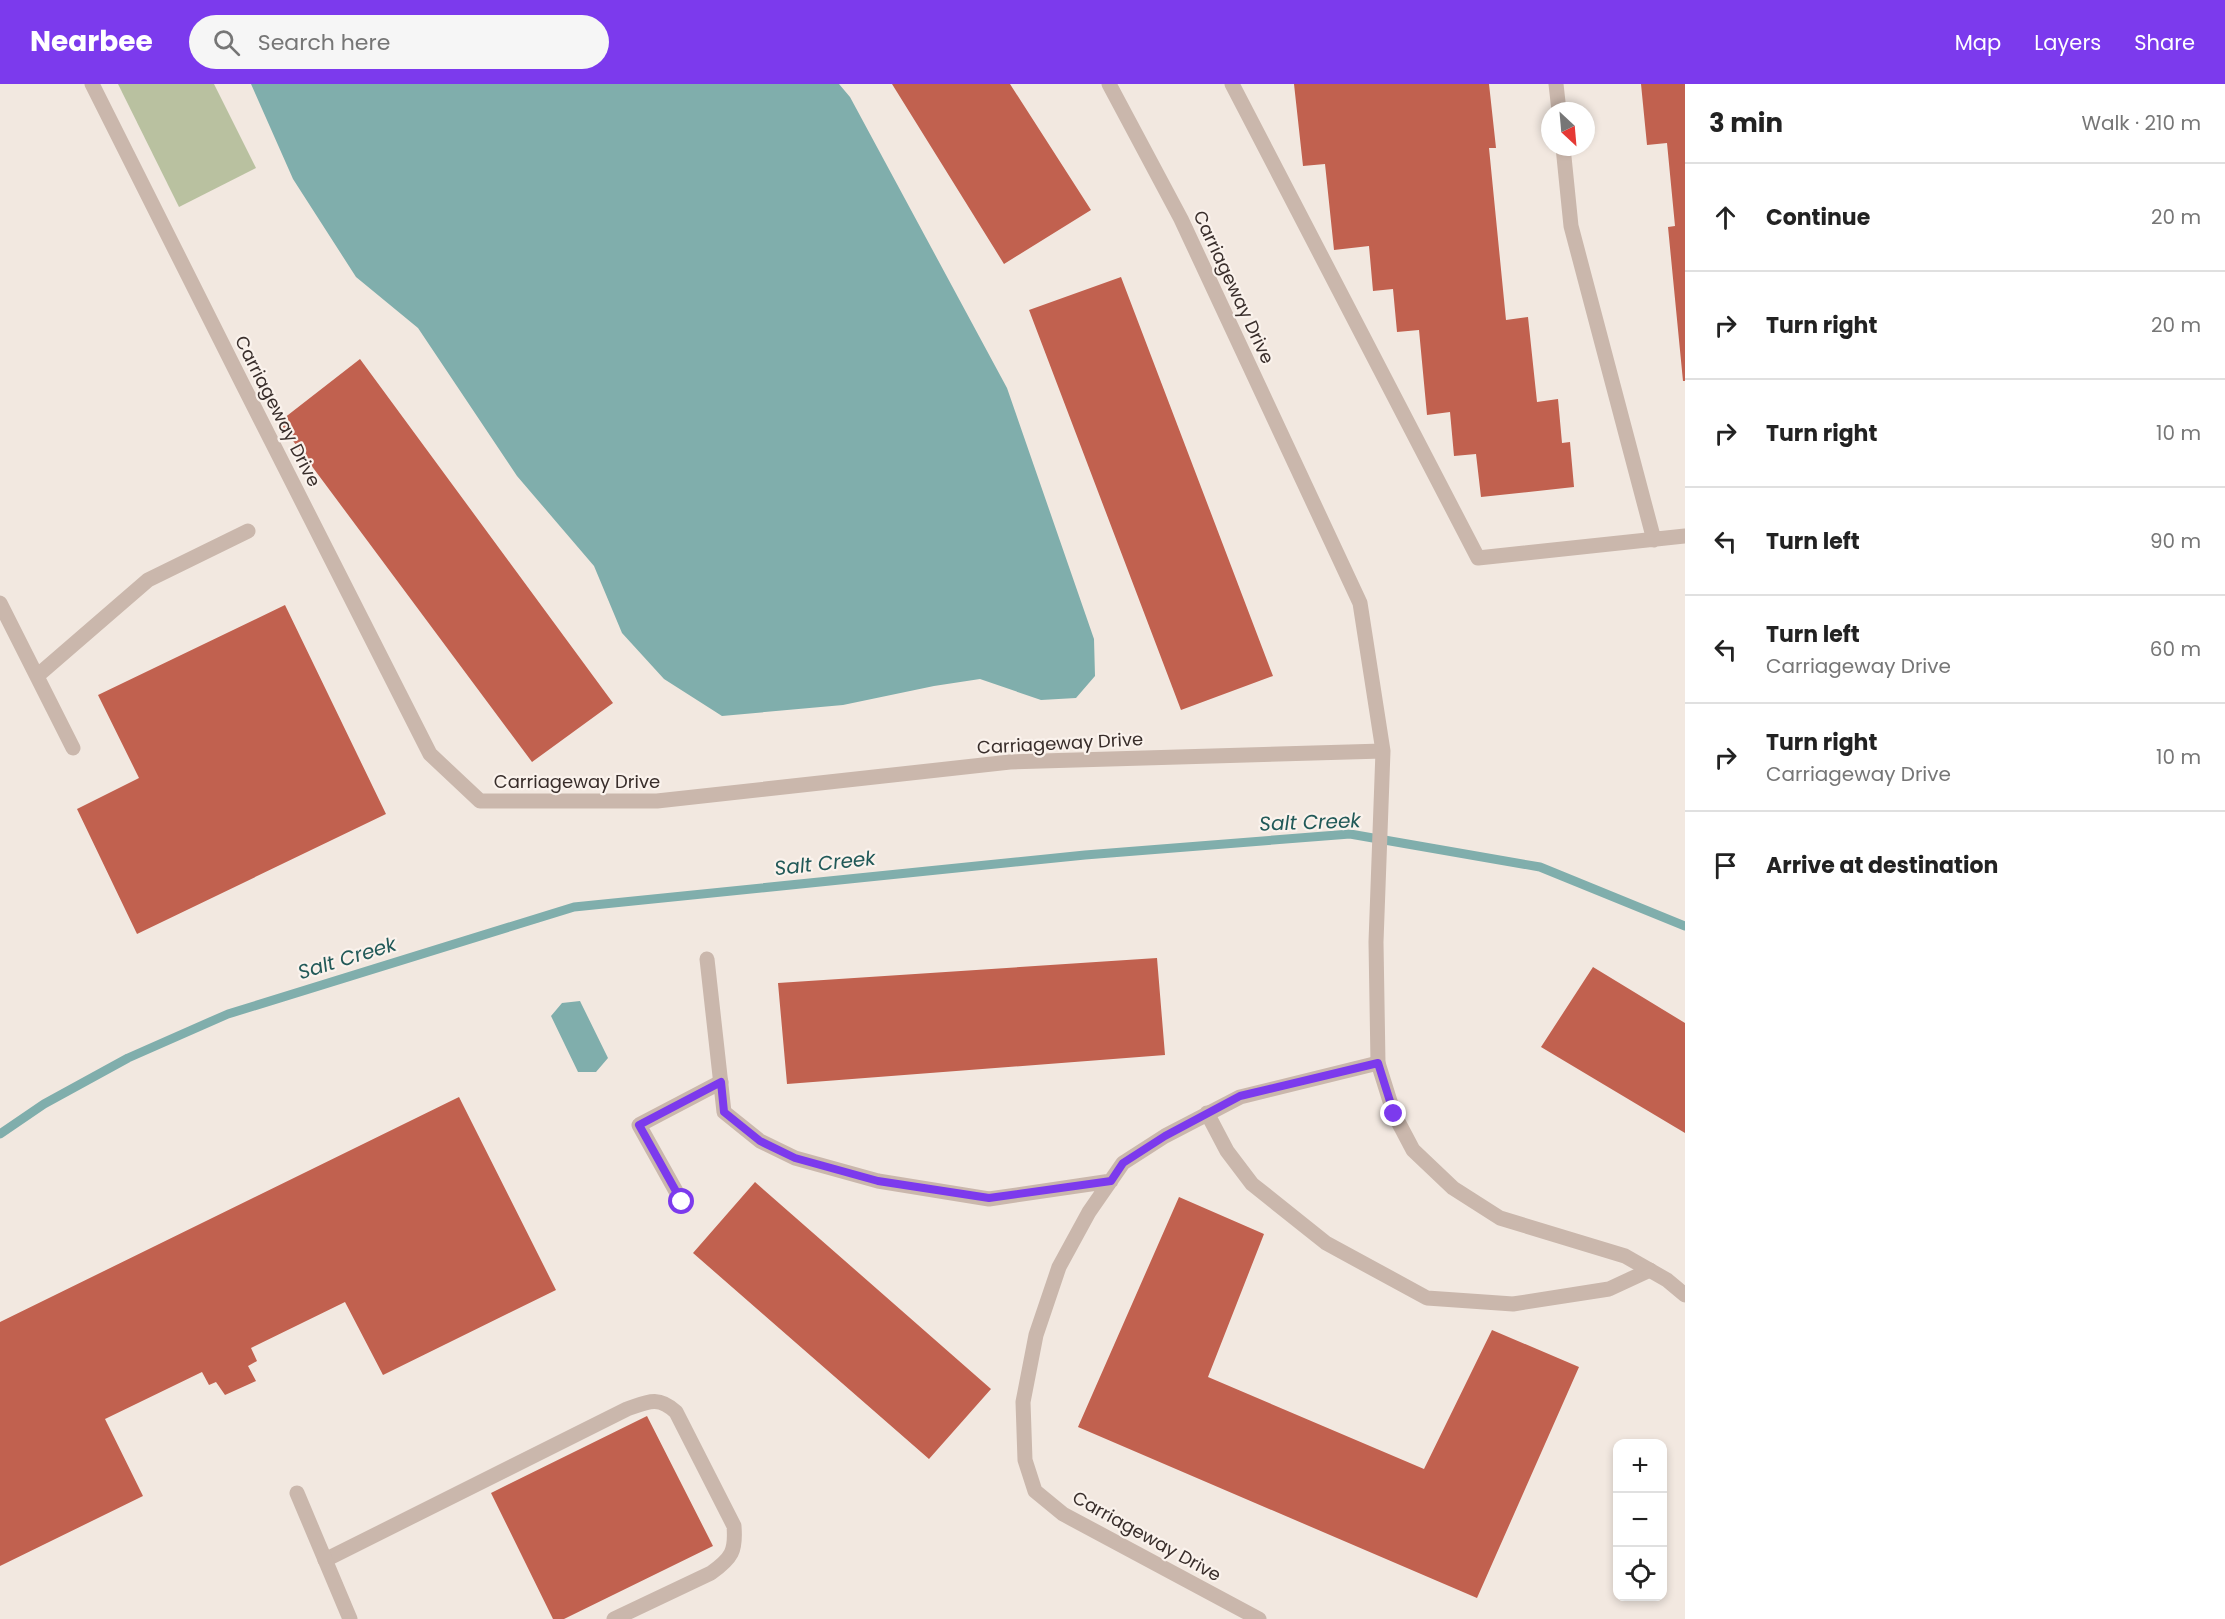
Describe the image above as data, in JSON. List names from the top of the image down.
{
  "streets": {
    "street": ["Carriageway Drive"]
  },
  "water": ["Salt Creek"],
  "north": "bottom right",
  "page": {
    "header": "Nearbee",
    "search": "Search here",
    "nav": ["Map", "Layers", "Share"],
    "heading": ["3 min", "Walk · 210 m"],
    "list": [
      ["Continue", "20 m"],
      ["Turn right", "20 m"],
      ["Turn right", "10 m"],
      ["Turn left", "90 m"],
      ["Turn left", "Carriageway Drive", "60 m"],
      ["Turn right", "Carriageway Drive", "10 m"],
      "Arrive at destination"
    ],
    "map_buttons": ["+", "−"]
  }
}
